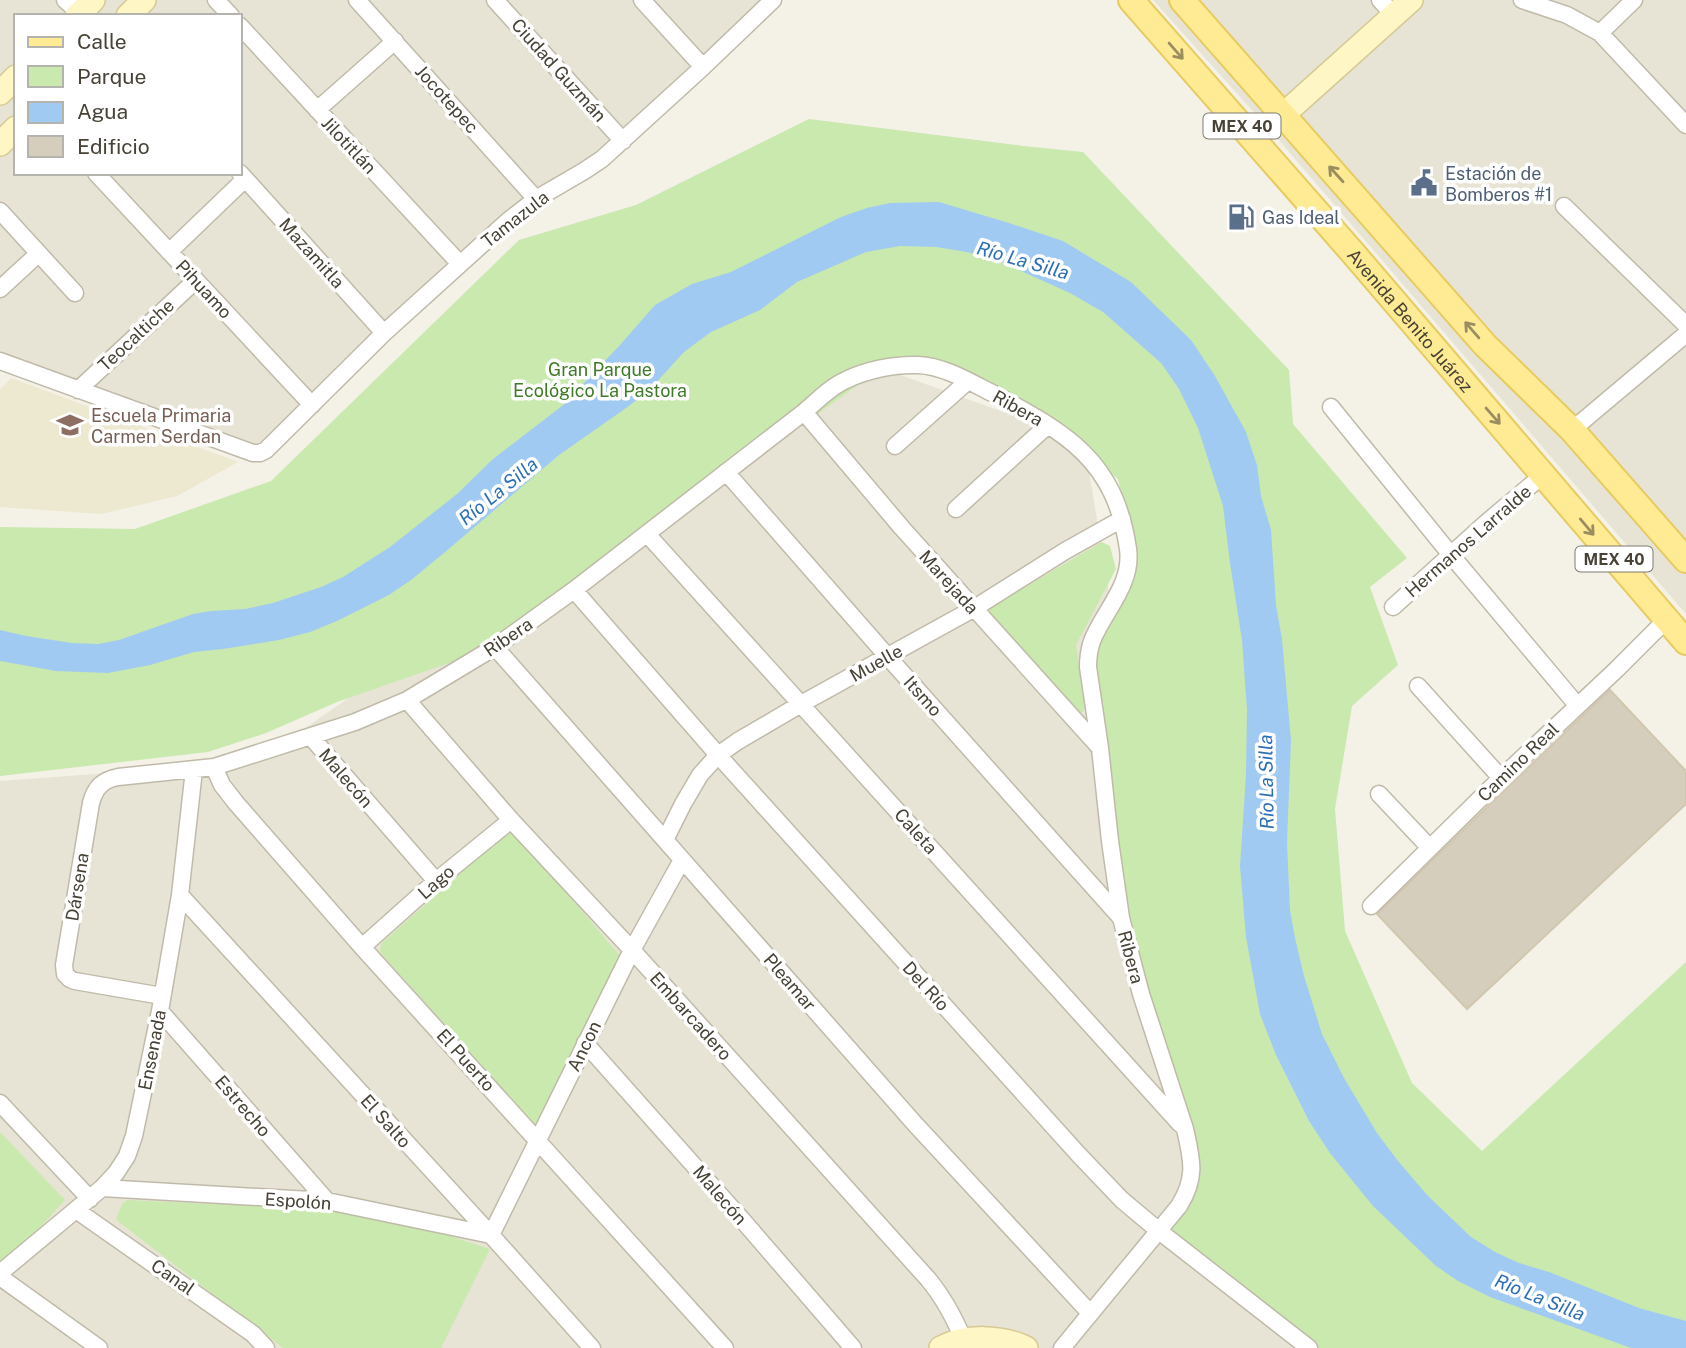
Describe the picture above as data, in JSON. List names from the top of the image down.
{
  "streets": {
    "main road": ["MEX 40", "Avenida Benito Juárez"],
    "street": [
      "Ciudad Guzmán",
      "Jocotepec",
      "Jilotitlán",
      "Tamazula",
      "Mazamitla",
      "Pihuamo",
      "Teocaltiche",
      "Ribera",
      "Hermanos Larralde",
      "Marejada",
      "Muelle",
      "Itsmo",
      "Camino Real",
      "Malecón",
      "Caleta",
      "Lago",
      "Dársena",
      "Pleamar",
      "Del Río",
      "Embarcadero",
      "Ancon",
      "Ensenada",
      "El Puerto",
      "Estrecho",
      "El Salto",
      "Espolón",
      "Canal"
    ]
  },
  "crossings": [
    ["Ciudad Guzmán", "Tamazula"],
    ["Jocotepec", "Tamazula"],
    ["Jilotitlán", "Tamazula"],
    ["Tamazula", "Mazamitla"],
    ["Tamazula", "Pihuamo"],
    ["Tamazula", "Teocaltiche"],
    ["Pihuamo", "Teocaltiche"],
    ["Avenida Benito Juárez", "Hermanos Larralde"],
    ["Avenida Benito Juárez", "Camino Real"],
    ["Ribera", "Marejada"],
    ["Ribera", "Muelle"],
    ["Ribera", "Itsmo"],
    ["Ribera", "Malecón"],
    ["Ribera", "Caleta"],
    ["Ribera", "Dársena"],
    ["Ribera", "Pleamar"],
    ["Ribera", "Del Río"],
    ["Ribera", "Embarcadero"],
    ["Ribera", "Ensenada"],
    ["Ribera", "El Puerto"],
    ["Marejada", "Muelle"],
    ["Muelle", "Itsmo"],
    ["Muelle", "Caleta"],
    ["Muelle", "Pleamar"],
    ["Muelle", "Del Río"],
    ["Malecón", "Lago"],
    ["Malecón", "Ancon"],
    ["Lago", "Embarcadero"],
    ["Lago", "El Puerto"],
    ["Dársena", "Ensenada"],
    ["Dársena", "Estrecho"],
    ["Pleamar", "Ancon"],
    ["Embarcadero", "Ancon"],
    ["Ancon", "El Puerto"],
    ["Ancon", "El Salto"],
    ["Ancon", "Espolón"],
    ["Ensenada", "Estrecho"],
    ["Ensenada", "El Salto"],
    ["Ensenada", "Espolón"],
    ["Ensenada", "Canal"],
    ["Estrecho", "Espolón"],
    ["El Salto", "Espolón"]
  ],
  "water": ["Río La Silla"],
  "parks": ["Gran Parque Ecológico La Pastora"],
  "places": {
    "public building": ["Estación de Bomberos #1"],
    "fuel station": ["Gas Ideal"],
    "school or university": ["Escuela Primaria Carmen Serdan"]
  },
  "legend": [
    "Calle",
    "Parque",
    "Agua",
    "Edificio"
  ]
}
